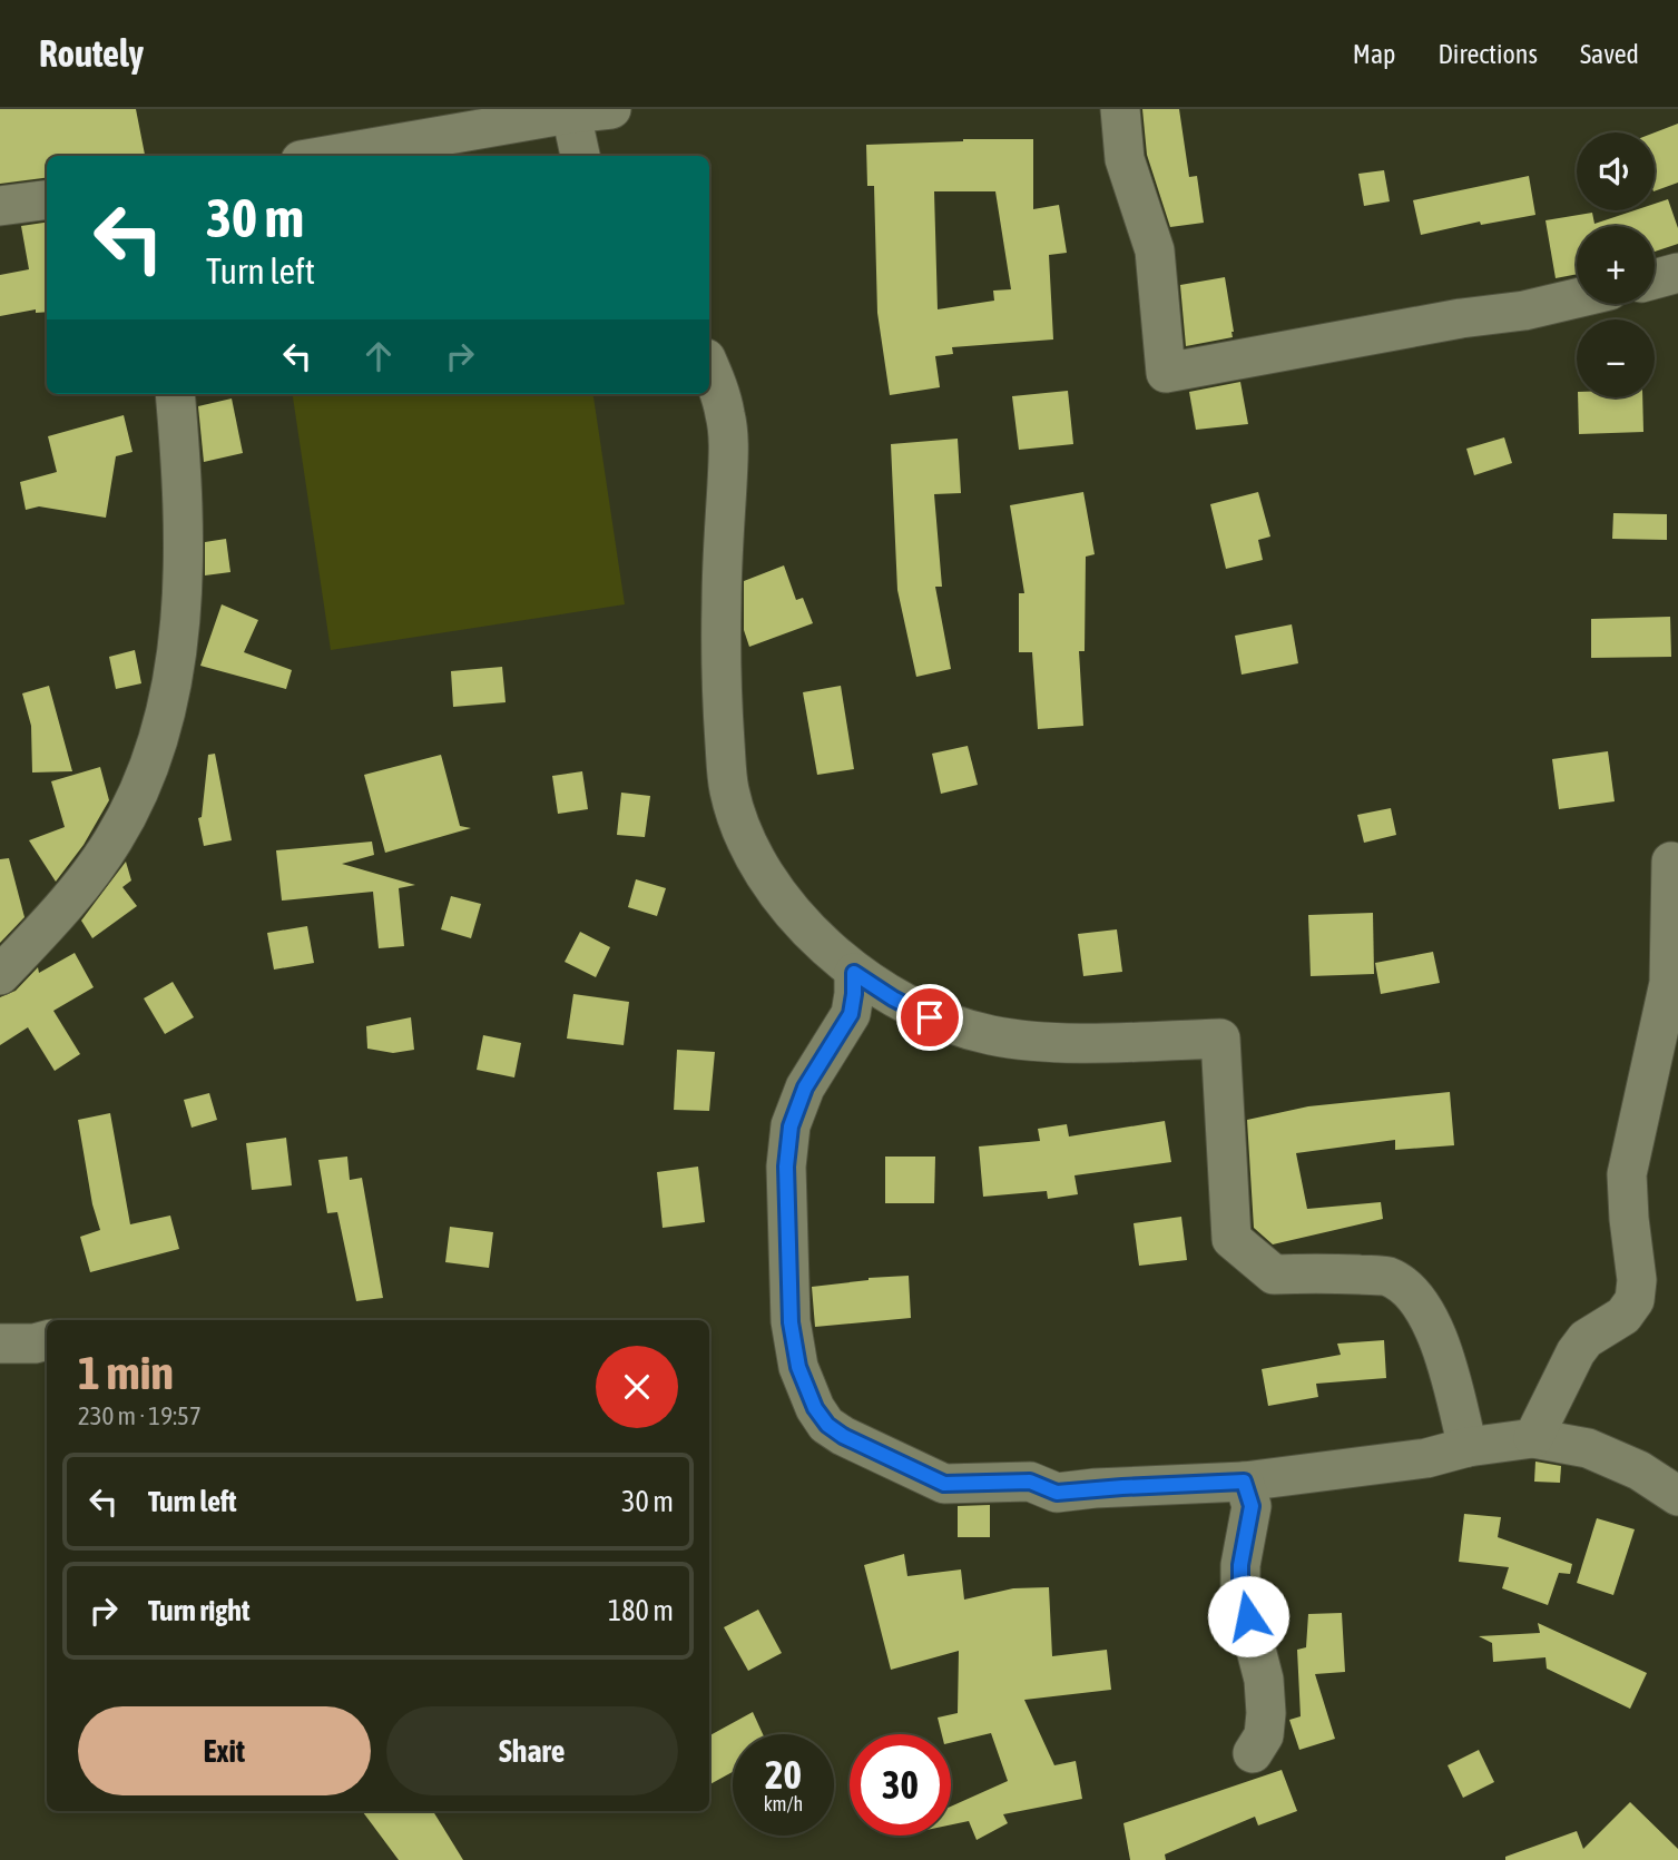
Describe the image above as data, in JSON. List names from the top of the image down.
{
  "page": {
    "header": "Routely",
    "nav": ["Map", "Directions", "Saved"],
    "map_buttons": ["+", "−"],
    "turn": ["30 m", "Turn left"],
    "heading": ["1 min", "230 m · 19:57"],
    "list": [
      {
        "name": "Turn left",
        "value": "30 m"
      },
      {
        "name": "Turn right",
        "value": "180 m"
      }
    ],
    "buttons": ["Exit", "Share"],
    "speed": "20 km/h",
    "limit": "30"
  }
}
